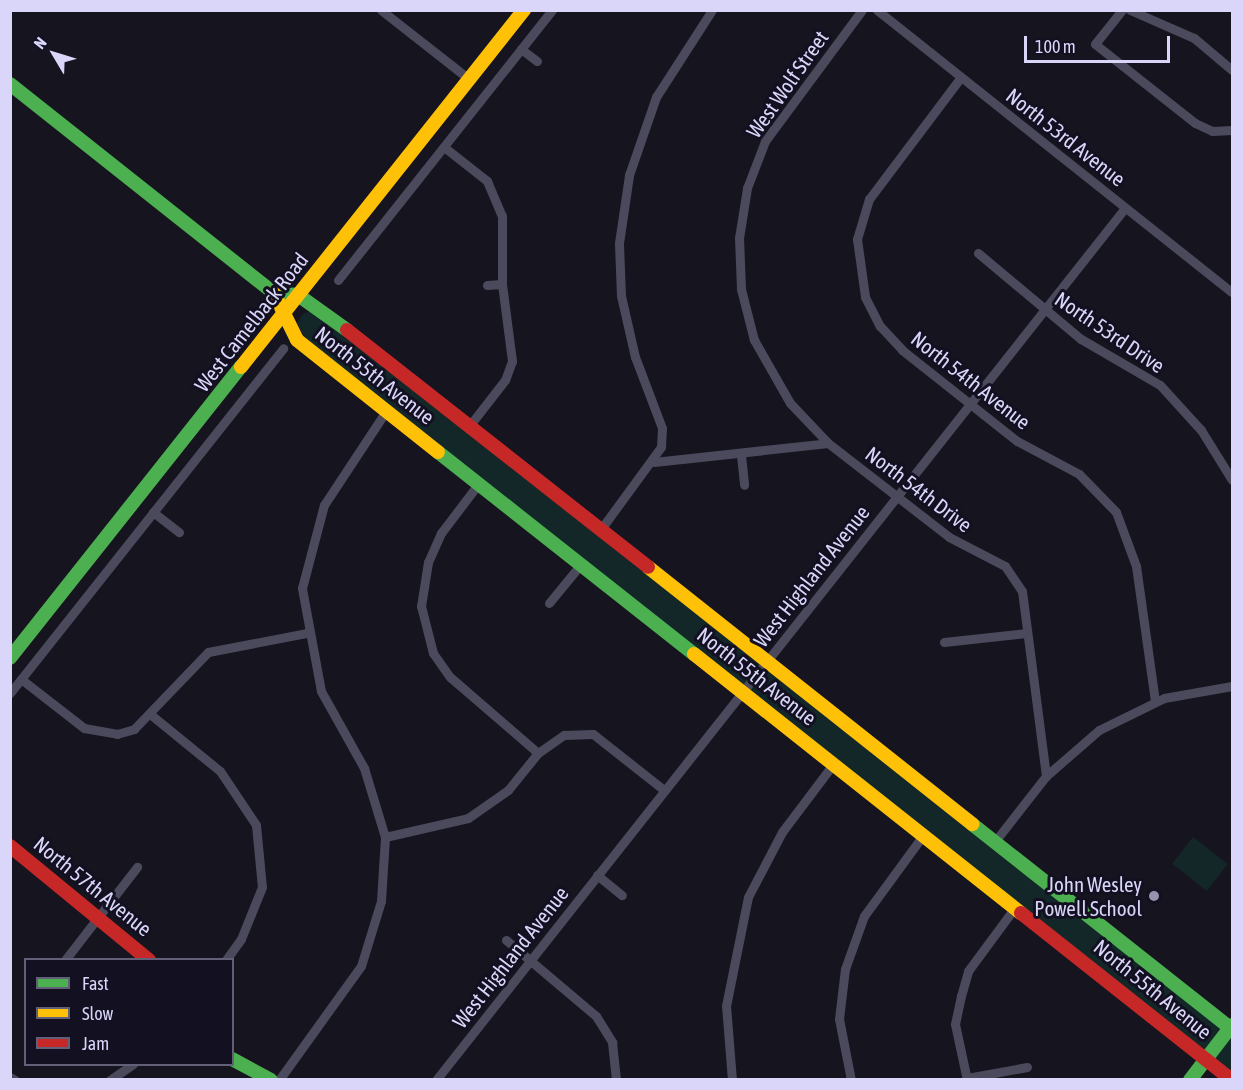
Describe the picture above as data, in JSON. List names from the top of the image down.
{
  "streets": {
    "street": [
      "West Wolf Street",
      "North 53rd Avenue",
      "West Camelback Road",
      "North 53rd Drive",
      "North 55th Avenue",
      "North 54th Avenue",
      "North 54th Drive",
      "West Highland Avenue",
      "North 57th Avenue"
    ]
  },
  "crossings": [
    ["West Wolf Street", "North 54th Drive"],
    ["North 53rd Avenue", "North 54th Avenue"],
    ["North 53rd Avenue", "West Highland Avenue"],
    ["West Camelback Road", "North 55th Avenue"],
    ["North 53rd Drive", "West Highland Avenue"],
    ["North 55th Avenue", "West Highland Avenue"],
    ["North 54th Avenue", "West Highland Avenue"],
    ["North 54th Drive", "West Highland Avenue"]
  ],
  "places": ["John Wesley Powell School"],
  "legend": ["Fast", "Slow", "Jam"],
  "scale_bar": "100 m",
  "north": "top left"
}
